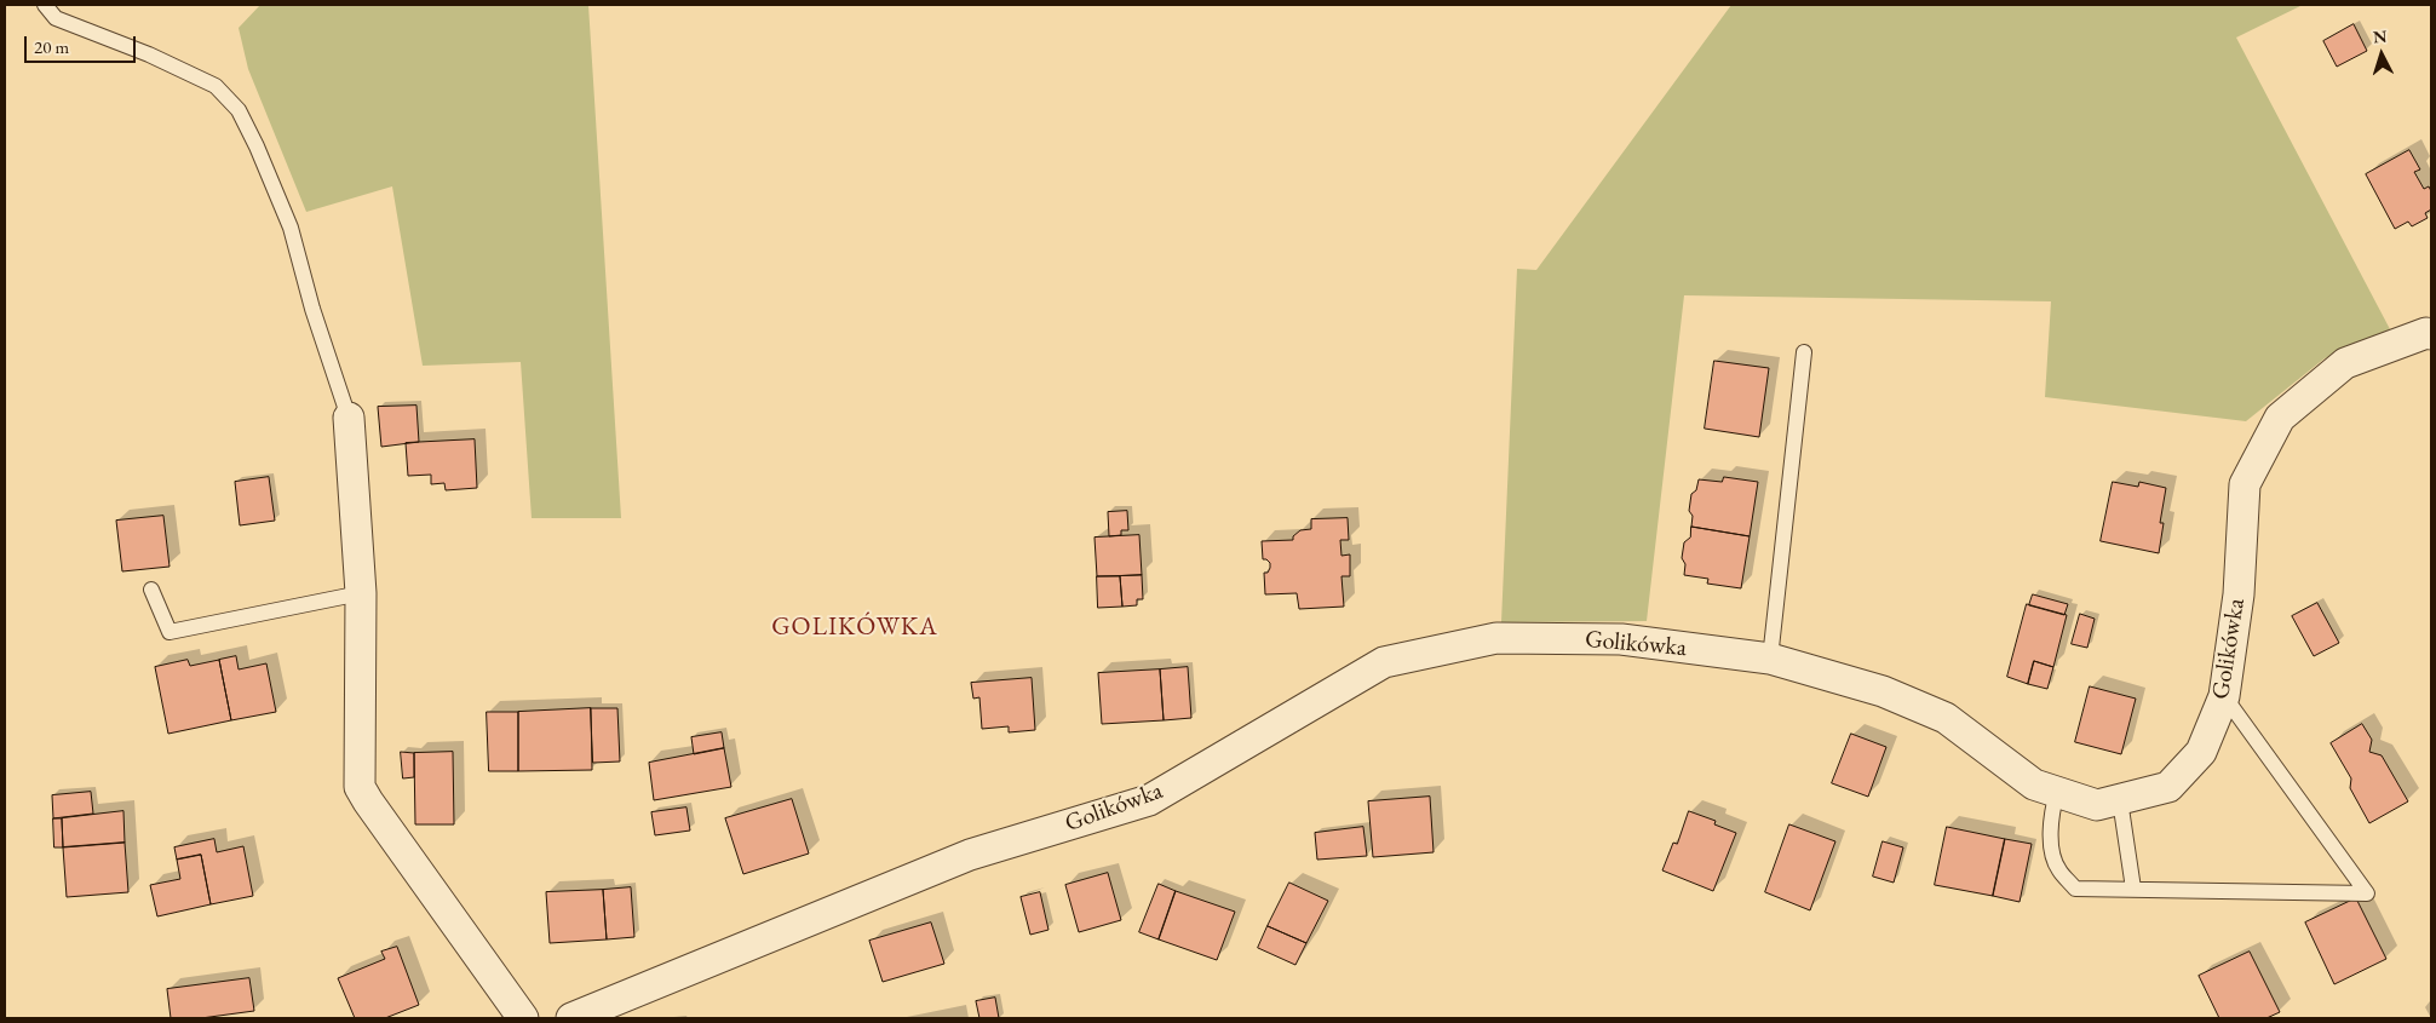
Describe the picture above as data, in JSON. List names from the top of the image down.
{
  "streets": {
    "street": ["Golikówka"]
  },
  "districts": ["GOLIKÓWKA"],
  "scale_bar": "20 m",
  "north": "top"
}
